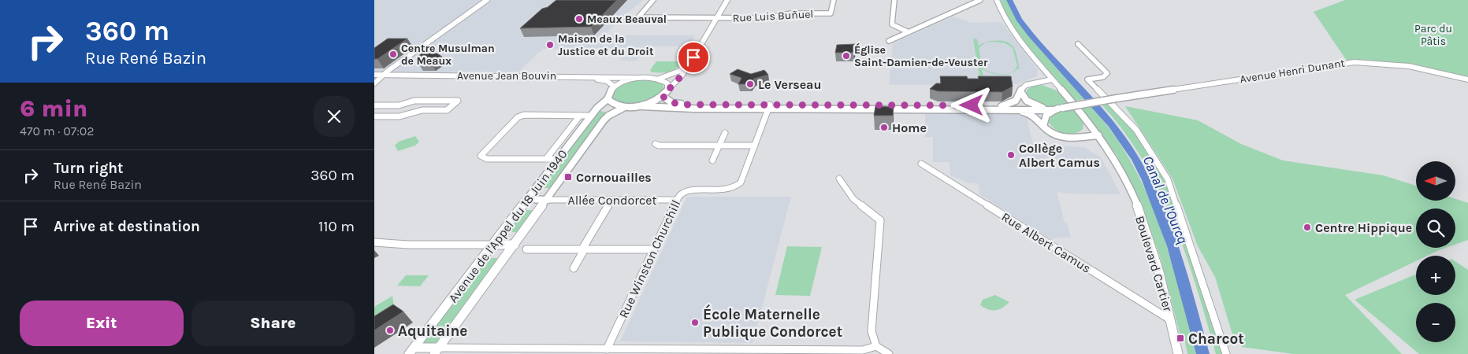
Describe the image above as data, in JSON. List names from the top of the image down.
{
  "streets": {
    "street": [
      "Rue Luis Buñuel",
      "Avenue Henri Dunant",
      "Avenue Jean Bouvin",
      "Allée Condorcet",
      "Avenue de l'Appel du 18 Juin 1940",
      "Rue Albert Camus",
      "Rue Winston Churchill",
      "Boulevard Cartier"
    ]
  },
  "crossings": [
    ["Allée Condorcet", "Avenue de l'Appel du 18 Juin 1940"],
    ["Allée Condorcet", "Rue Winston Churchill"],
    ["Rue Albert Camus", "Boulevard Cartier"]
  ],
  "water": ["Canal de l'Ourcq"],
  "parks": ["Parc du Pâtis"],
  "places": {
    "other": [
      "Meaux Beauval",
      "Maison de la Justice et du Droit",
      "Centre Musulman de Meaux",
      "Église Saint-Damien-de-Veuster",
      "Le Verseau",
      "Home",
      "Collège Albert Camus",
      "Centre Hippique",
      "École Maternelle Publique Condorcet",
      "Aquitaine"
    ],
    "transit": ["Cornouailles", "Charcot"]
  },
  "north": "left",
  "page": {
    "turn": ["360 m", "Rue René Bazin"],
    "heading": ["6 min", "470 m · 07:02"],
    "list": [
      {
        "name": "Turn right",
        "note": "Rue René Bazin",
        "value": "360 m"
      },
      {
        "name": "Arrive at destination",
        "value": "110 m"
      }
    ],
    "map_buttons": ["+", "−"],
    "buttons": ["Exit", "Share"]
  }
}
